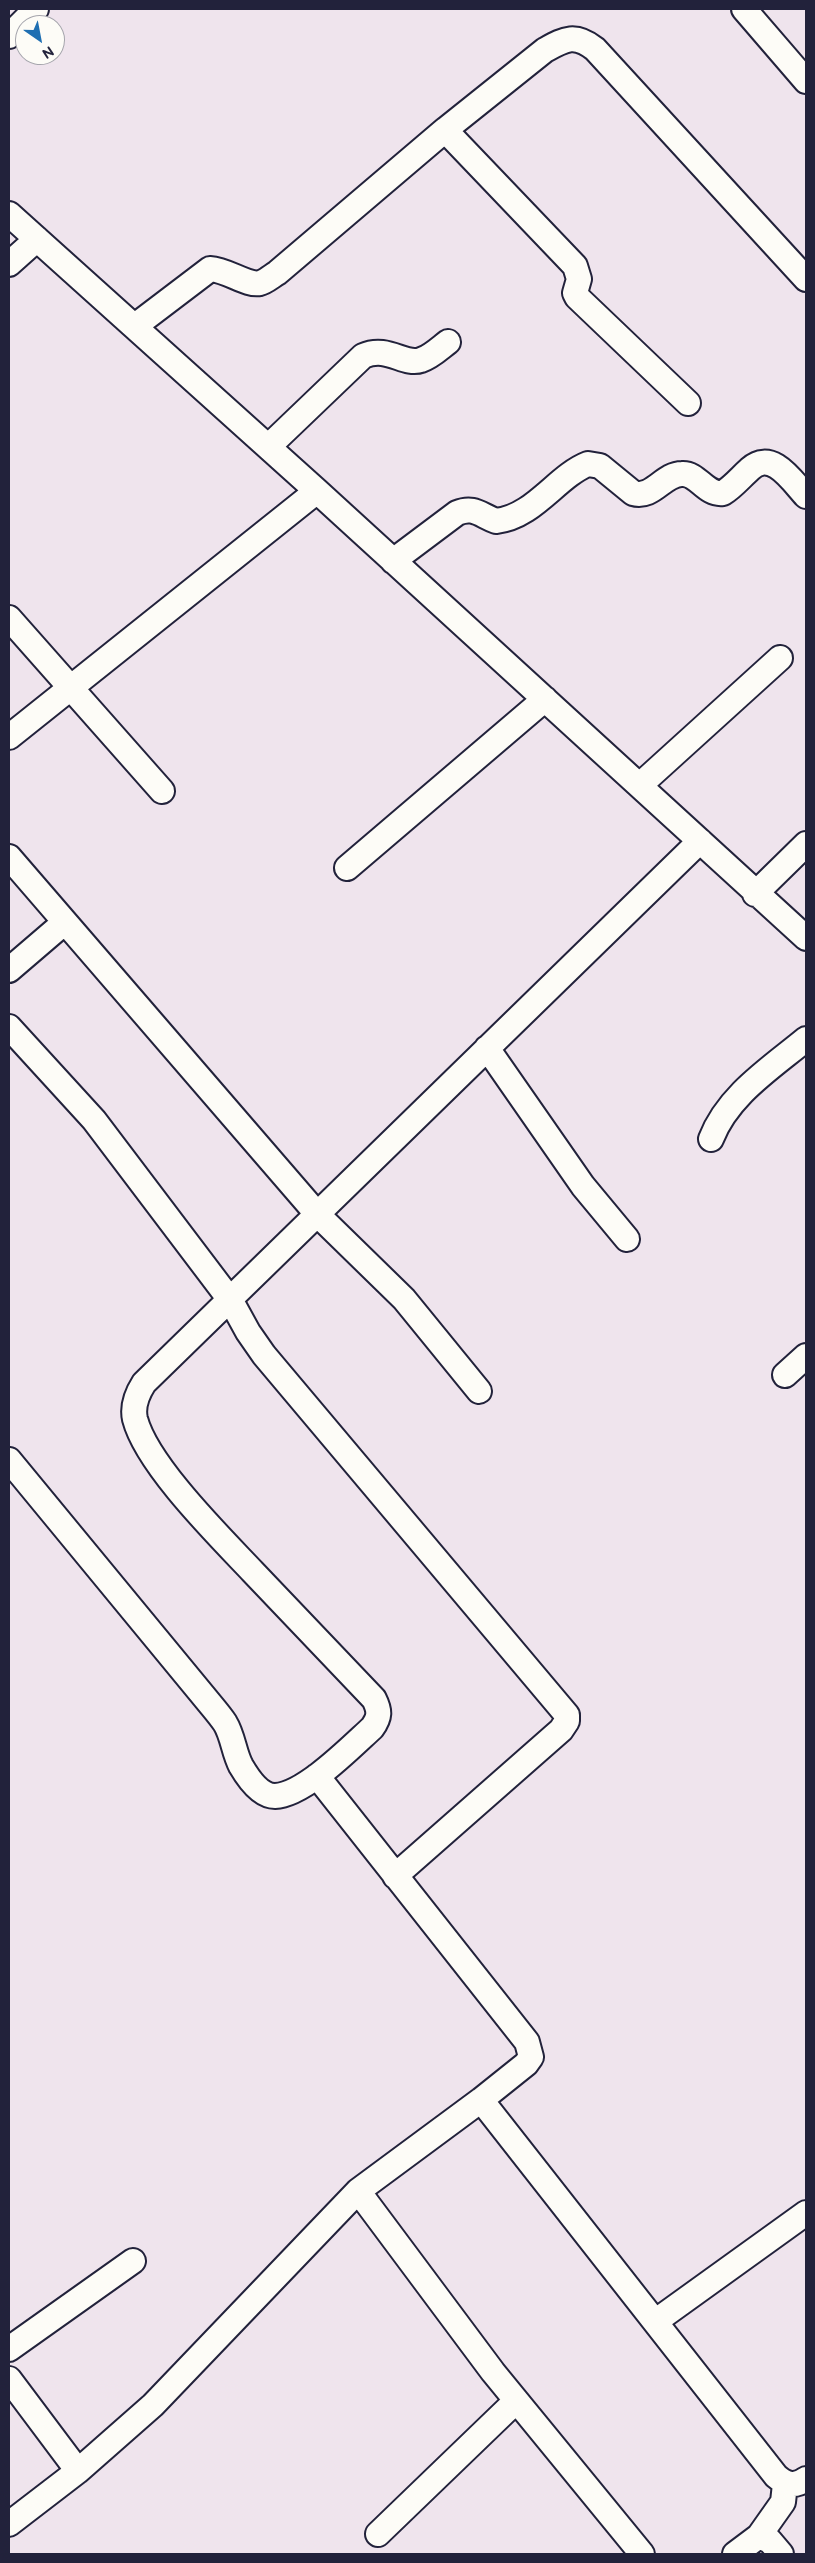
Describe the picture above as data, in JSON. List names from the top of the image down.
{
  "north": "bottom right"
}
